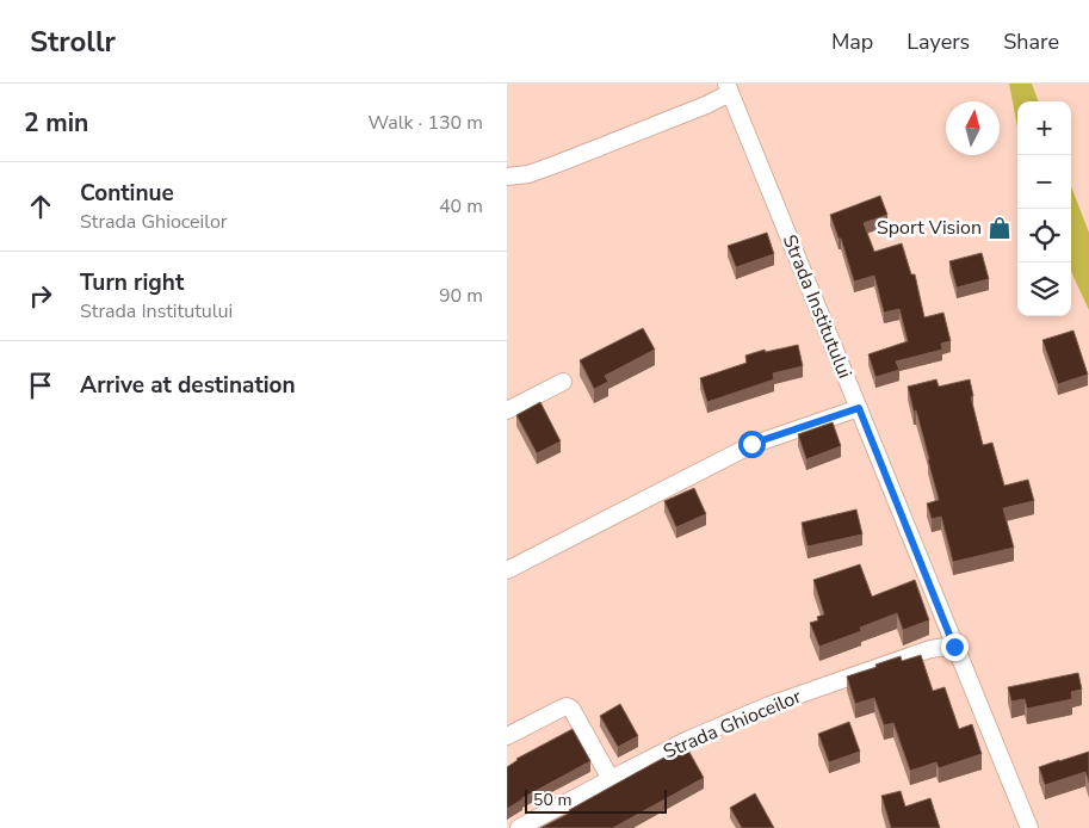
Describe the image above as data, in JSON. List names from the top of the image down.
{
  "streets": {
    "street": ["Strada Institutului", "Strada Ghioceilor"]
  },
  "crossings": [
    ["Strada Institutului", "Strada Ghioceilor"]
  ],
  "places": {
    "shop": ["Sport Vision"]
  },
  "scale_bar": "50 m",
  "north": "top",
  "page": {
    "header": "Strollr",
    "nav": ["Map", "Layers", "Share"],
    "heading": ["2 min", "Walk · 130 m"],
    "map_buttons": ["+", "−"],
    "list": [
      ["Continue", "Strada Ghioceilor", "40 m"],
      ["Turn right", "Strada Institutului", "90 m"],
      "Arrive at destination"
    ],
    "scale": "50 m"
  }
}
